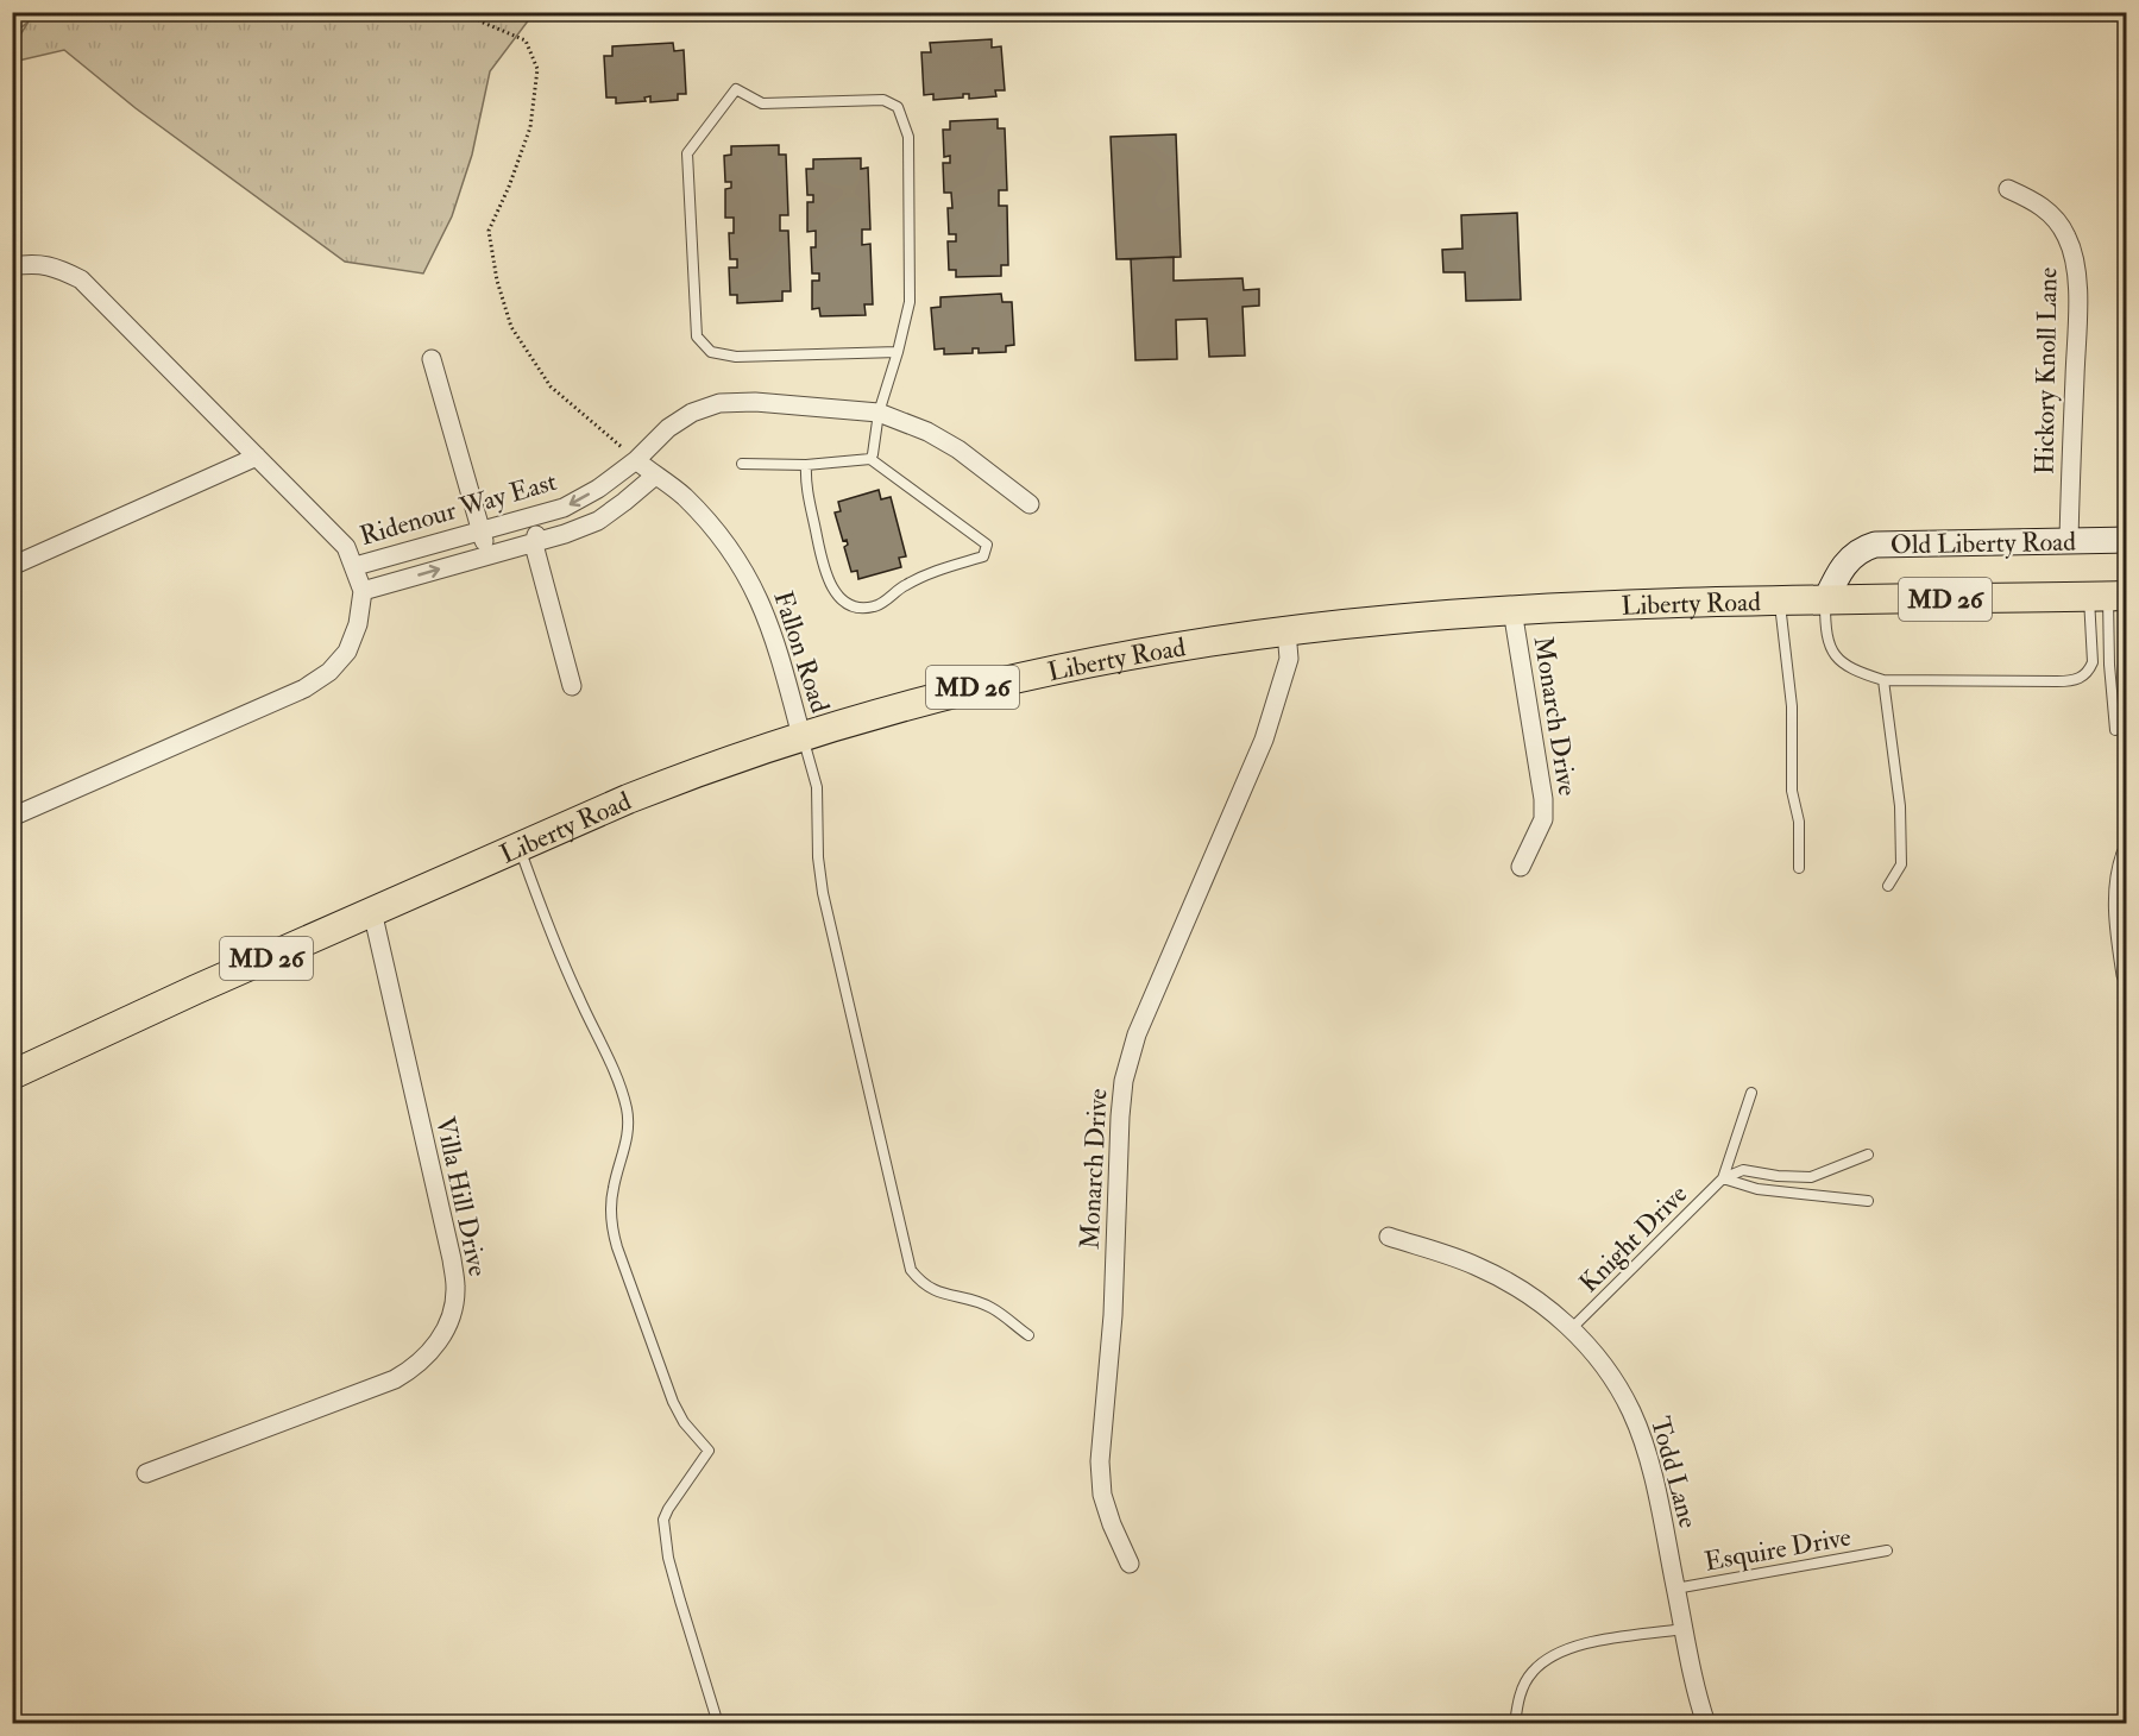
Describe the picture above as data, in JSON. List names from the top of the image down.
{
  "streets": {
    "main road": ["MD 26", "Liberty Road"],
    "street": [
      "Hickory Knoll Lane",
      "Ridenour Way East",
      "Old Liberty Road",
      "Fallon Road",
      "Monarch Drive",
      "Villa Hill Drive",
      "Todd Lane"
    ],
    "lane": ["Knight Drive", "Esquire Drive"]
  },
  "crossings": [
    ["Hickory Knoll Lane", "Old Liberty Road"],
    ["Ridenour Way East", "Fallon Road"],
    ["Old Liberty Road", "Liberty Road"],
    ["Liberty Road", "Fallon Road"],
    ["Liberty Road", "Monarch Drive"],
    ["Liberty Road", "Villa Hill Drive"],
    ["Knight Drive", "Todd Lane"],
    ["Todd Lane", "Esquire Drive"]
  ]
}
